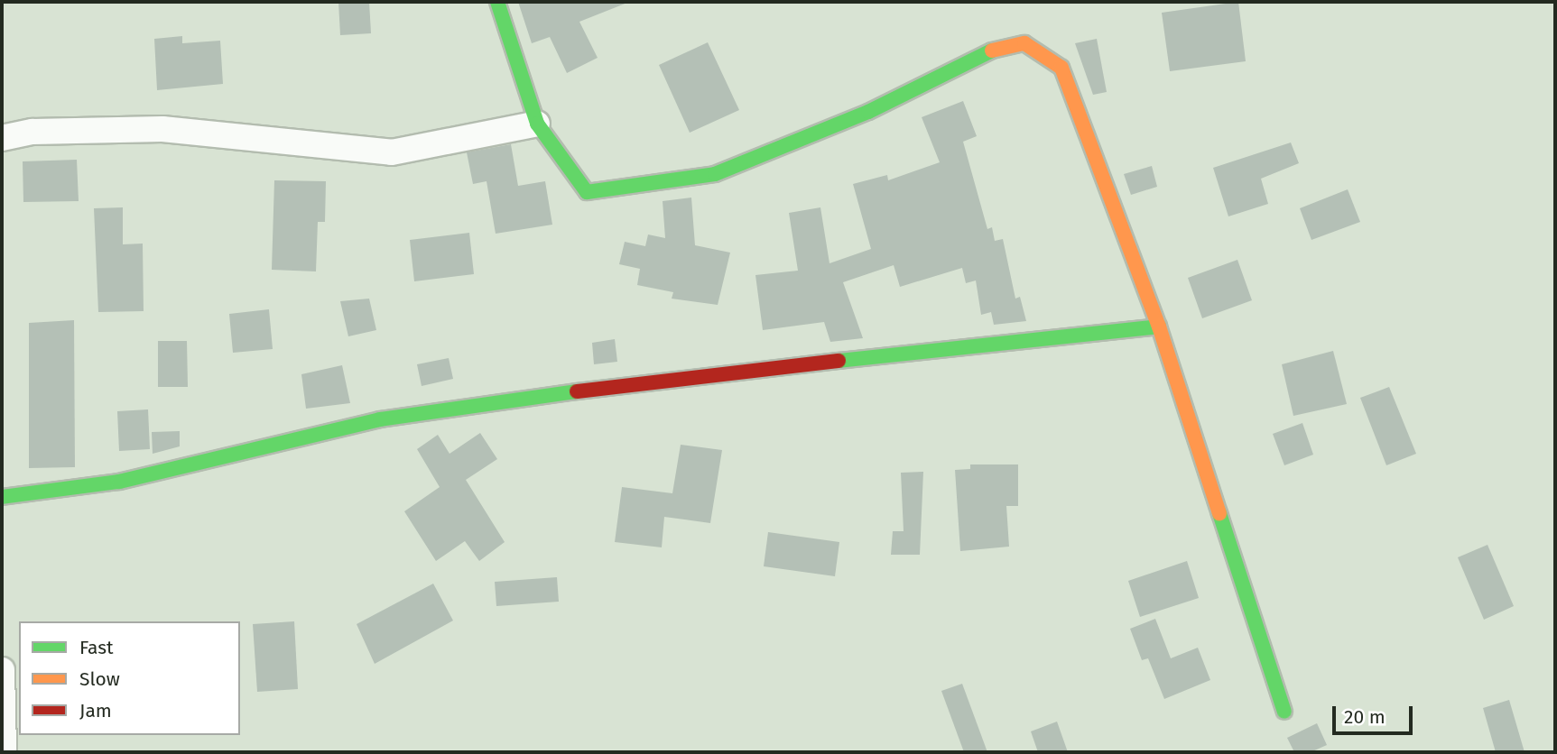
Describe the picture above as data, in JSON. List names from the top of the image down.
{
  "legend": ["Fast", "Slow", "Jam"],
  "scale_bar": "20 m"
}
